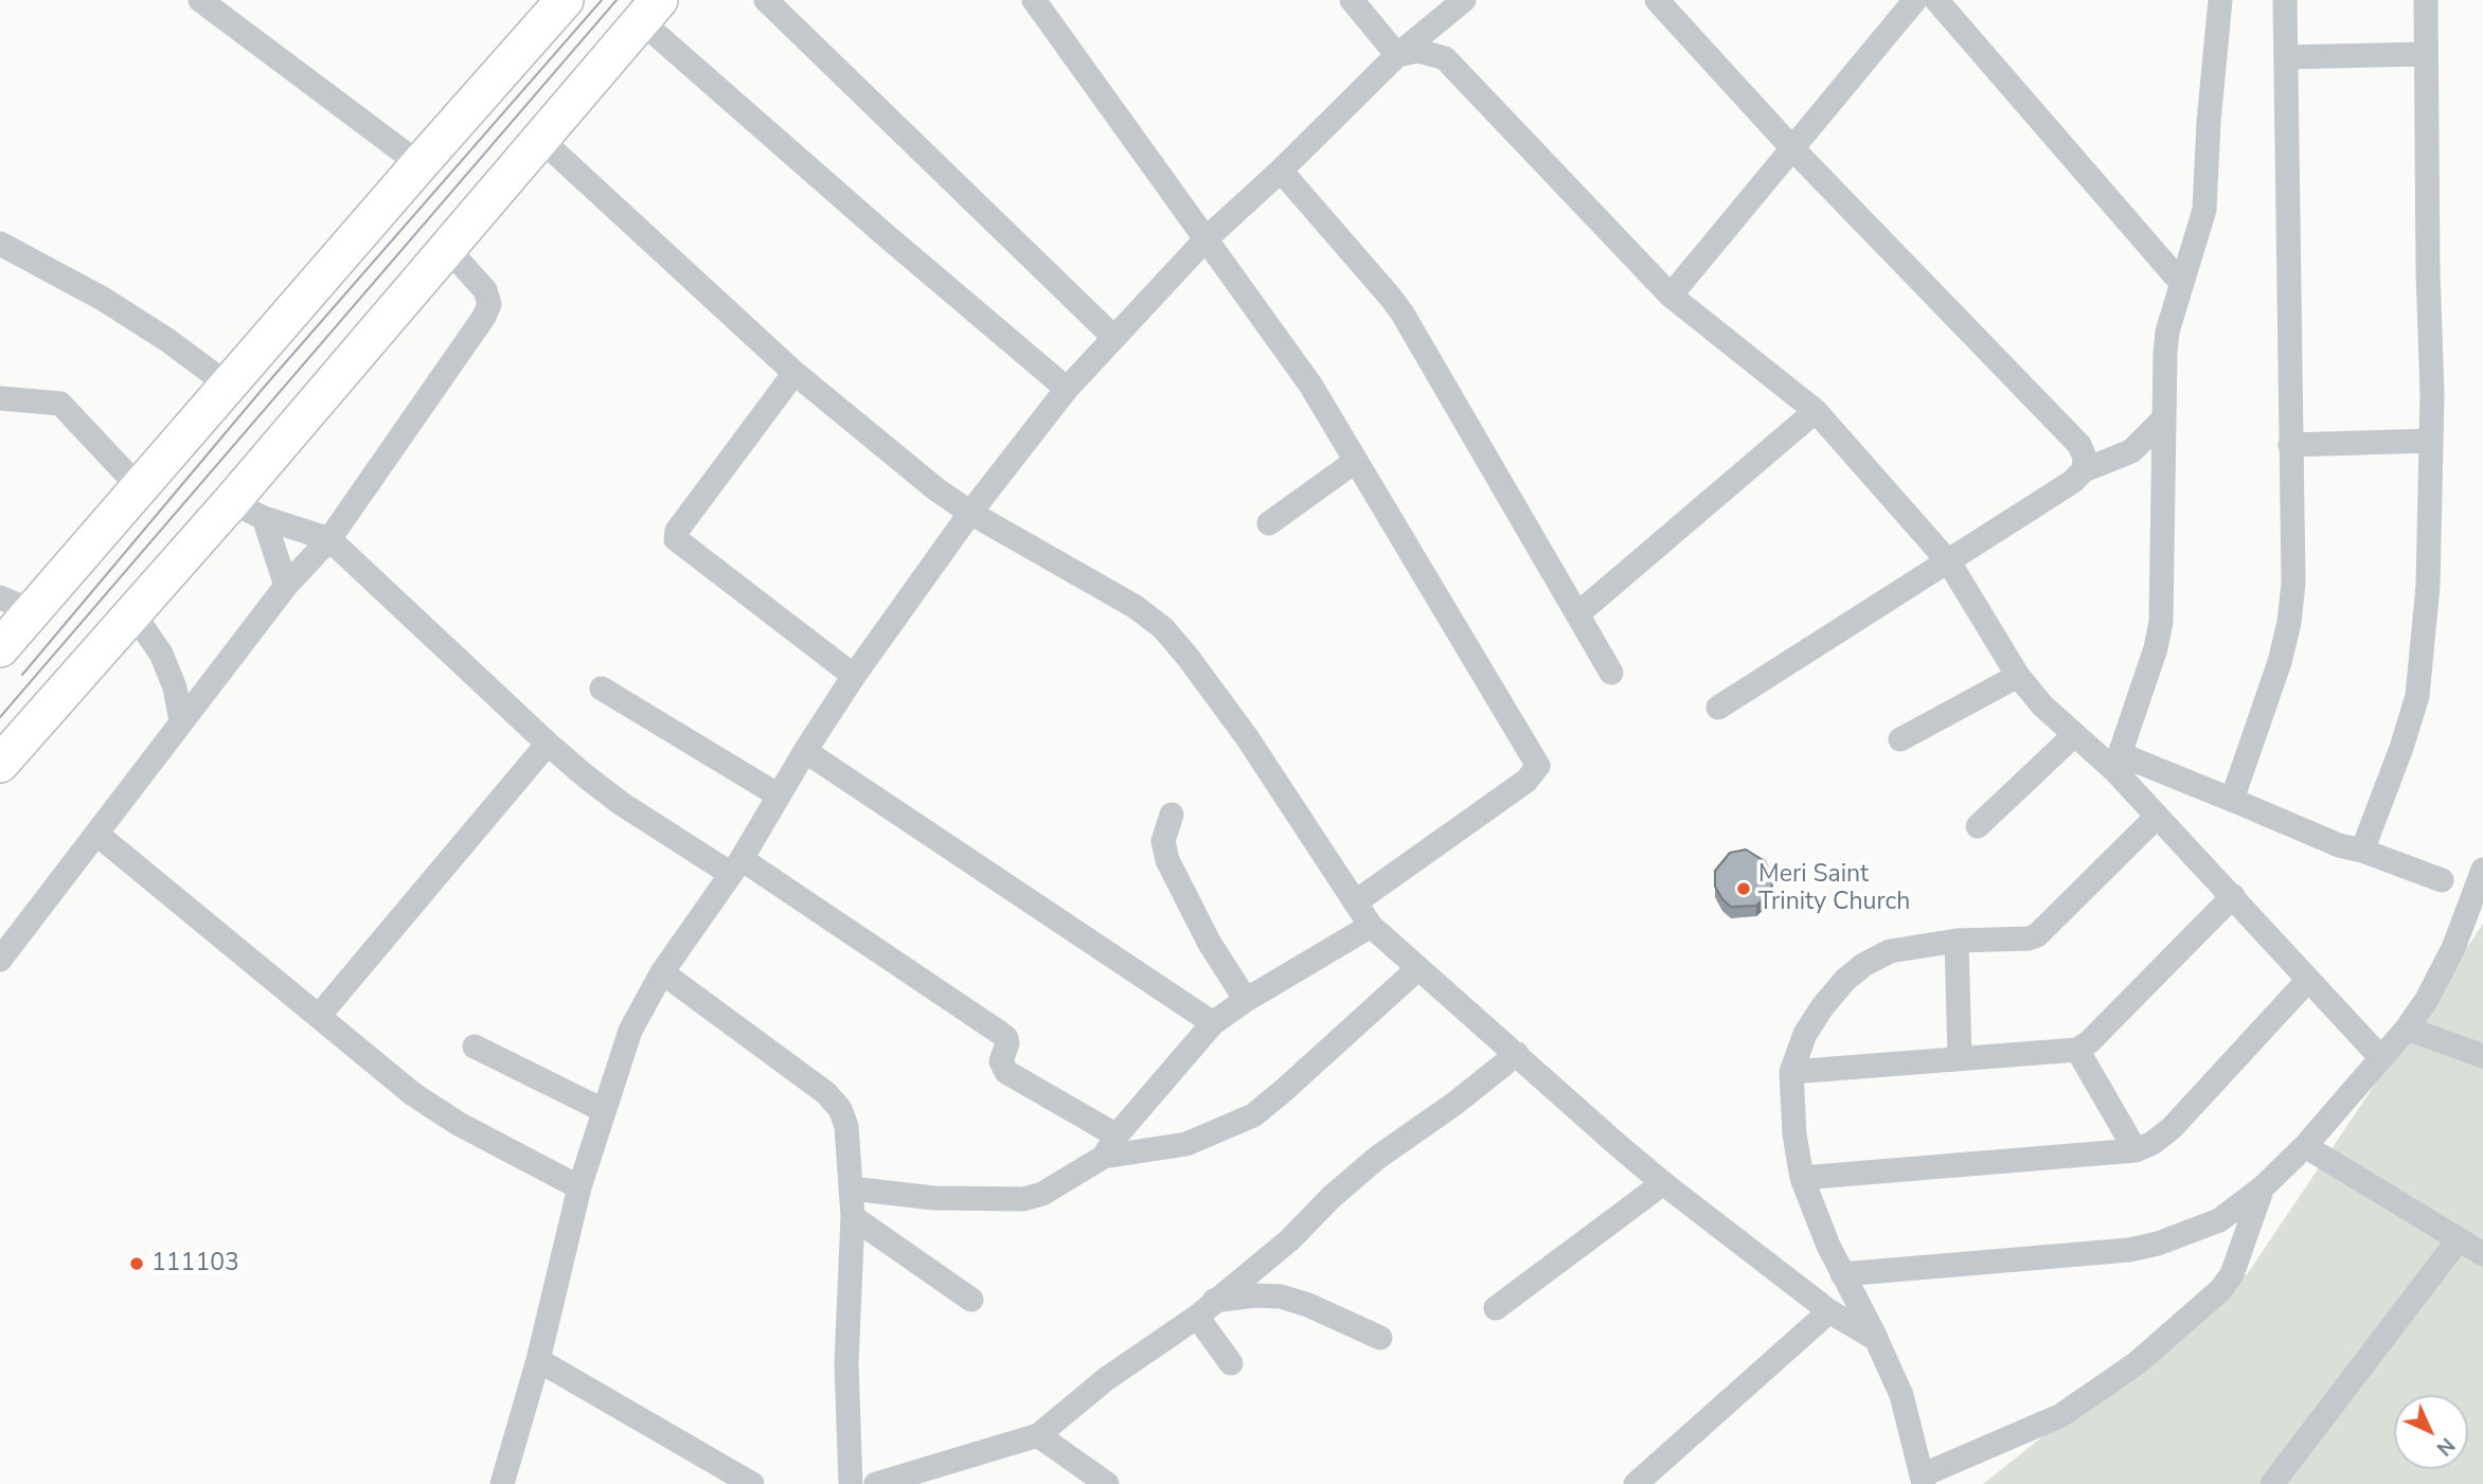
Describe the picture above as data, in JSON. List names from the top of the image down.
{
  "places": ["Meri Saint Trinity Church", "111103"],
  "north": "bottom right"
}
